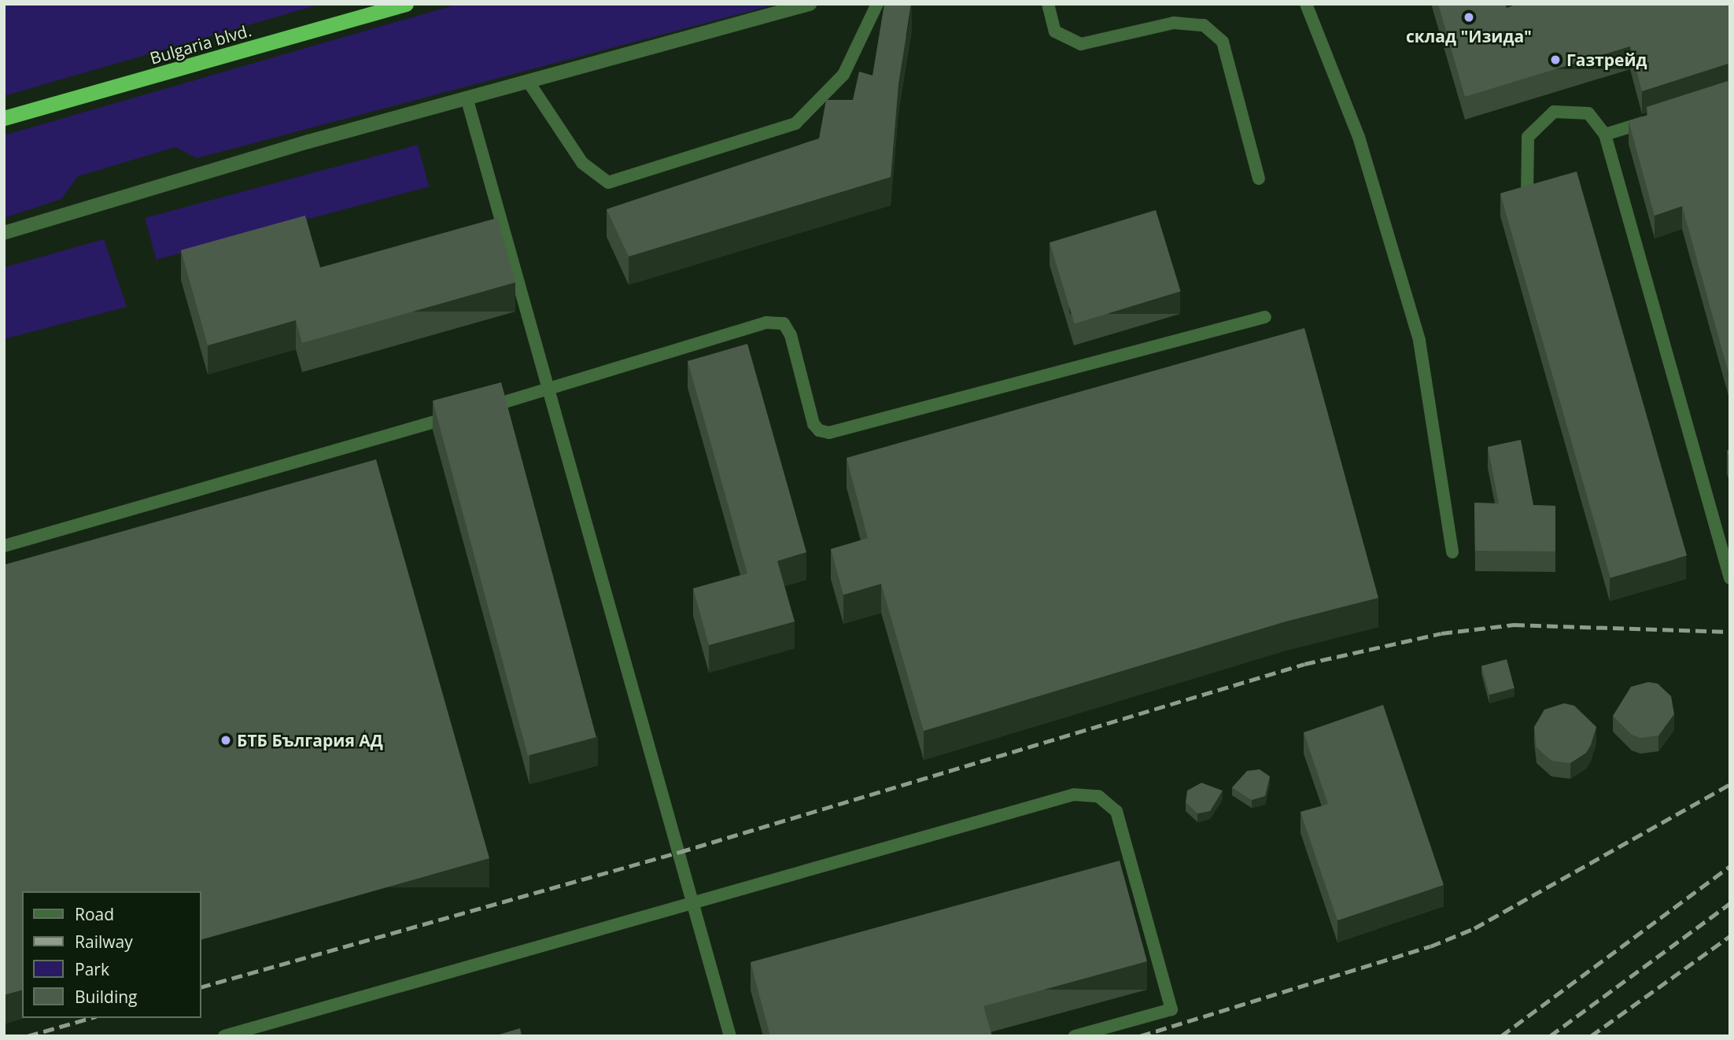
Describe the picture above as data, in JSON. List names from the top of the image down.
{
  "streets": {
    "highway": ["Bulgaria blvd."]
  },
  "places": ["склад \"Изида\"", "Газтрейд", "БТБ България АД"],
  "legend": [
    "Road",
    "Railway",
    "Park",
    "Building"
  ]
}
